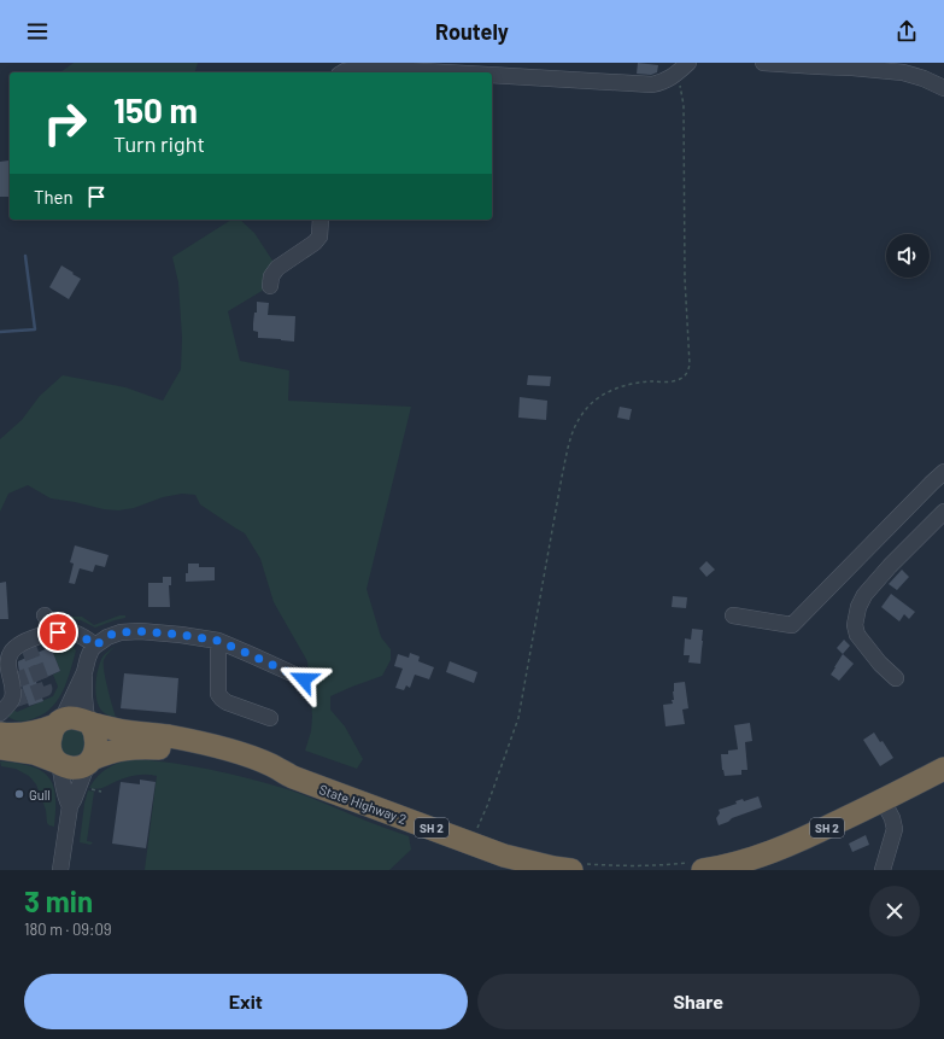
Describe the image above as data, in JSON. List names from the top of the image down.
{
  "streets": {
    "highway": ["State Highway 2", "SH 2"]
  },
  "crossings": [
    ["State Highway 2", "SH 2"]
  ],
  "places": ["Gull"],
  "page": {
    "header": "Routely",
    "turn": ["150 m", "Turn right"],
    "then": "Then",
    "heading": ["3 min", "180 m · 09:09"],
    "buttons": ["Exit", "Share"]
  }
}
